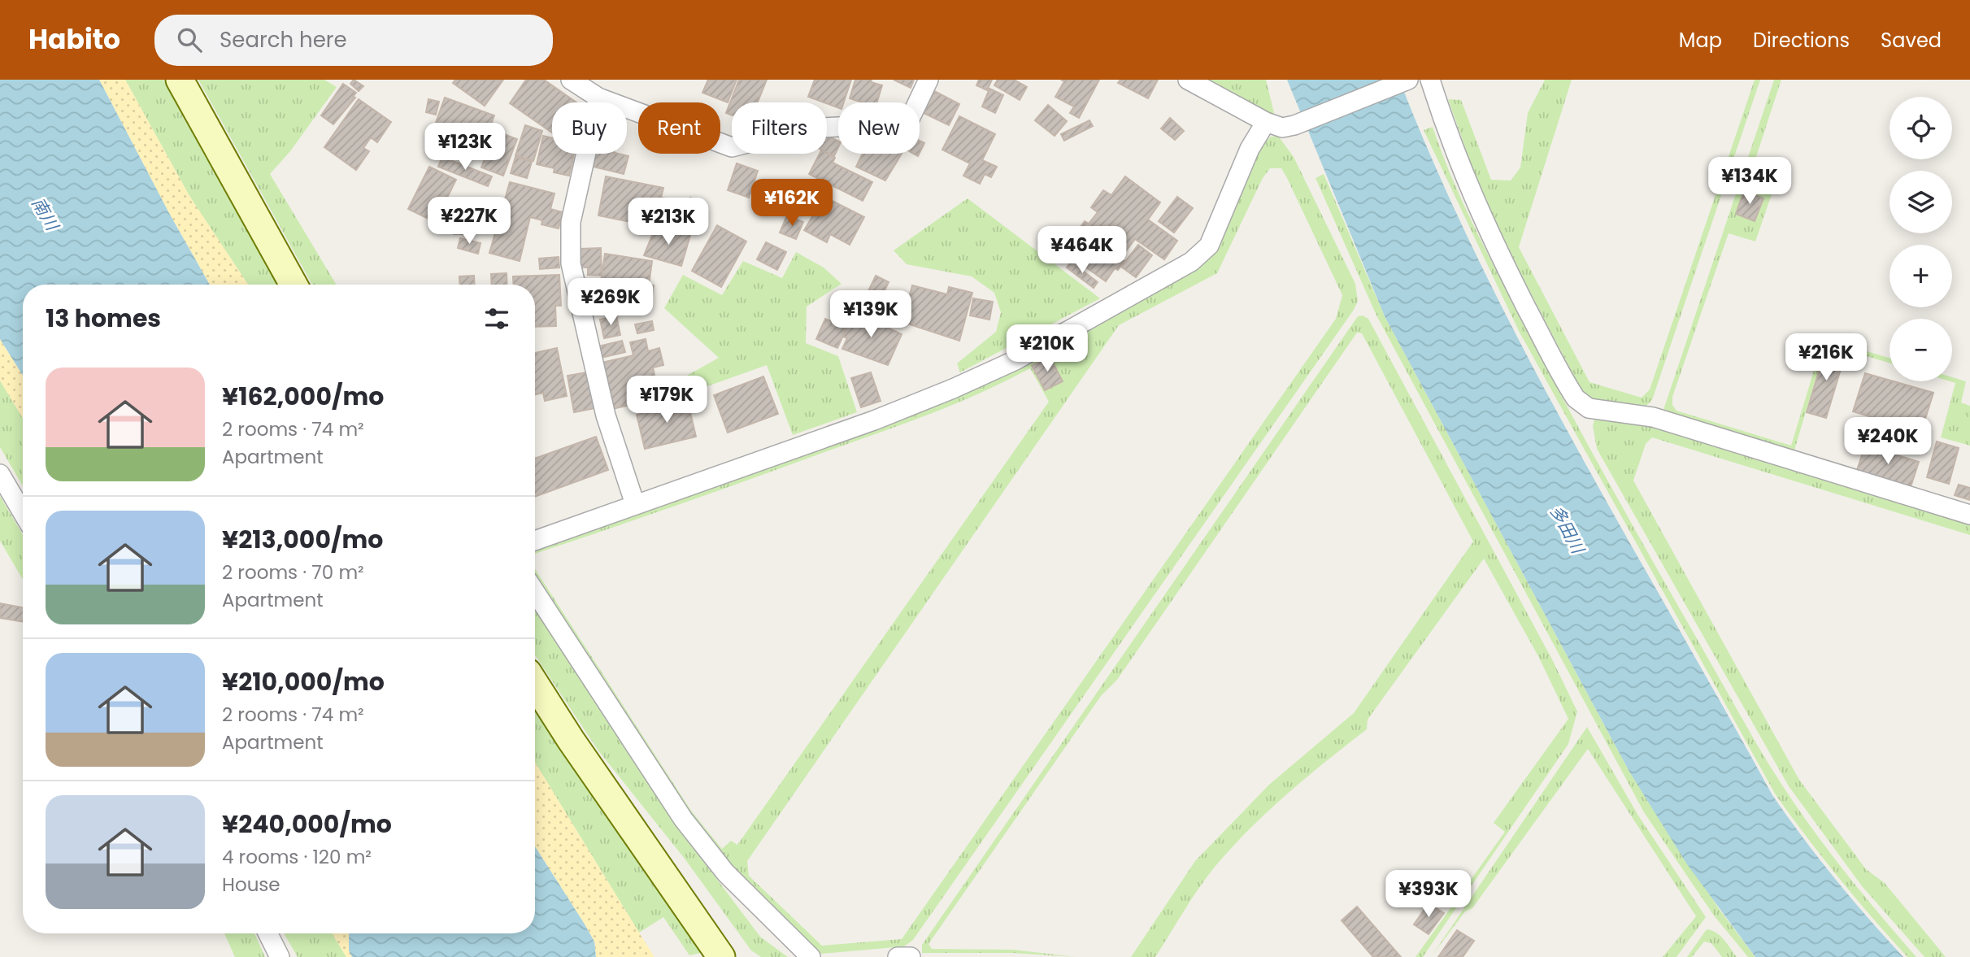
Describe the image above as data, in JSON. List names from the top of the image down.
{
  "water": ["南川", "多田川"],
  "page": {
    "header": "Habito",
    "search": "Search here",
    "nav": ["Map", "Directions", "Saved"],
    "map_buttons": ["+", "−"],
    "chip": [
      "Buy",
      "Rent",
      "Filters",
      "New"
    ],
    "price": [
      "¥123K",
      "¥134K",
      "¥162K",
      "¥227K",
      "¥213K",
      "¥464K",
      "¥269K",
      "¥139K",
      "¥210K",
      "¥216K",
      "¥179K",
      "¥240K",
      "¥393K"
    ],
    "heading": "13 homes",
    "list": [
      {
        "name": "¥162,000/mo",
        "note": "2 rooms · 74 m² · Apartment"
      },
      {
        "name": "¥213,000/mo",
        "note": "2 rooms · 70 m² · Apartment"
      },
      {
        "name": "¥210,000/mo",
        "note": "2 rooms · 74 m² · Apartment"
      },
      {
        "name": "¥240,000/mo",
        "note": "4 rooms · 120 m² · House"
      }
    ]
  }
}
